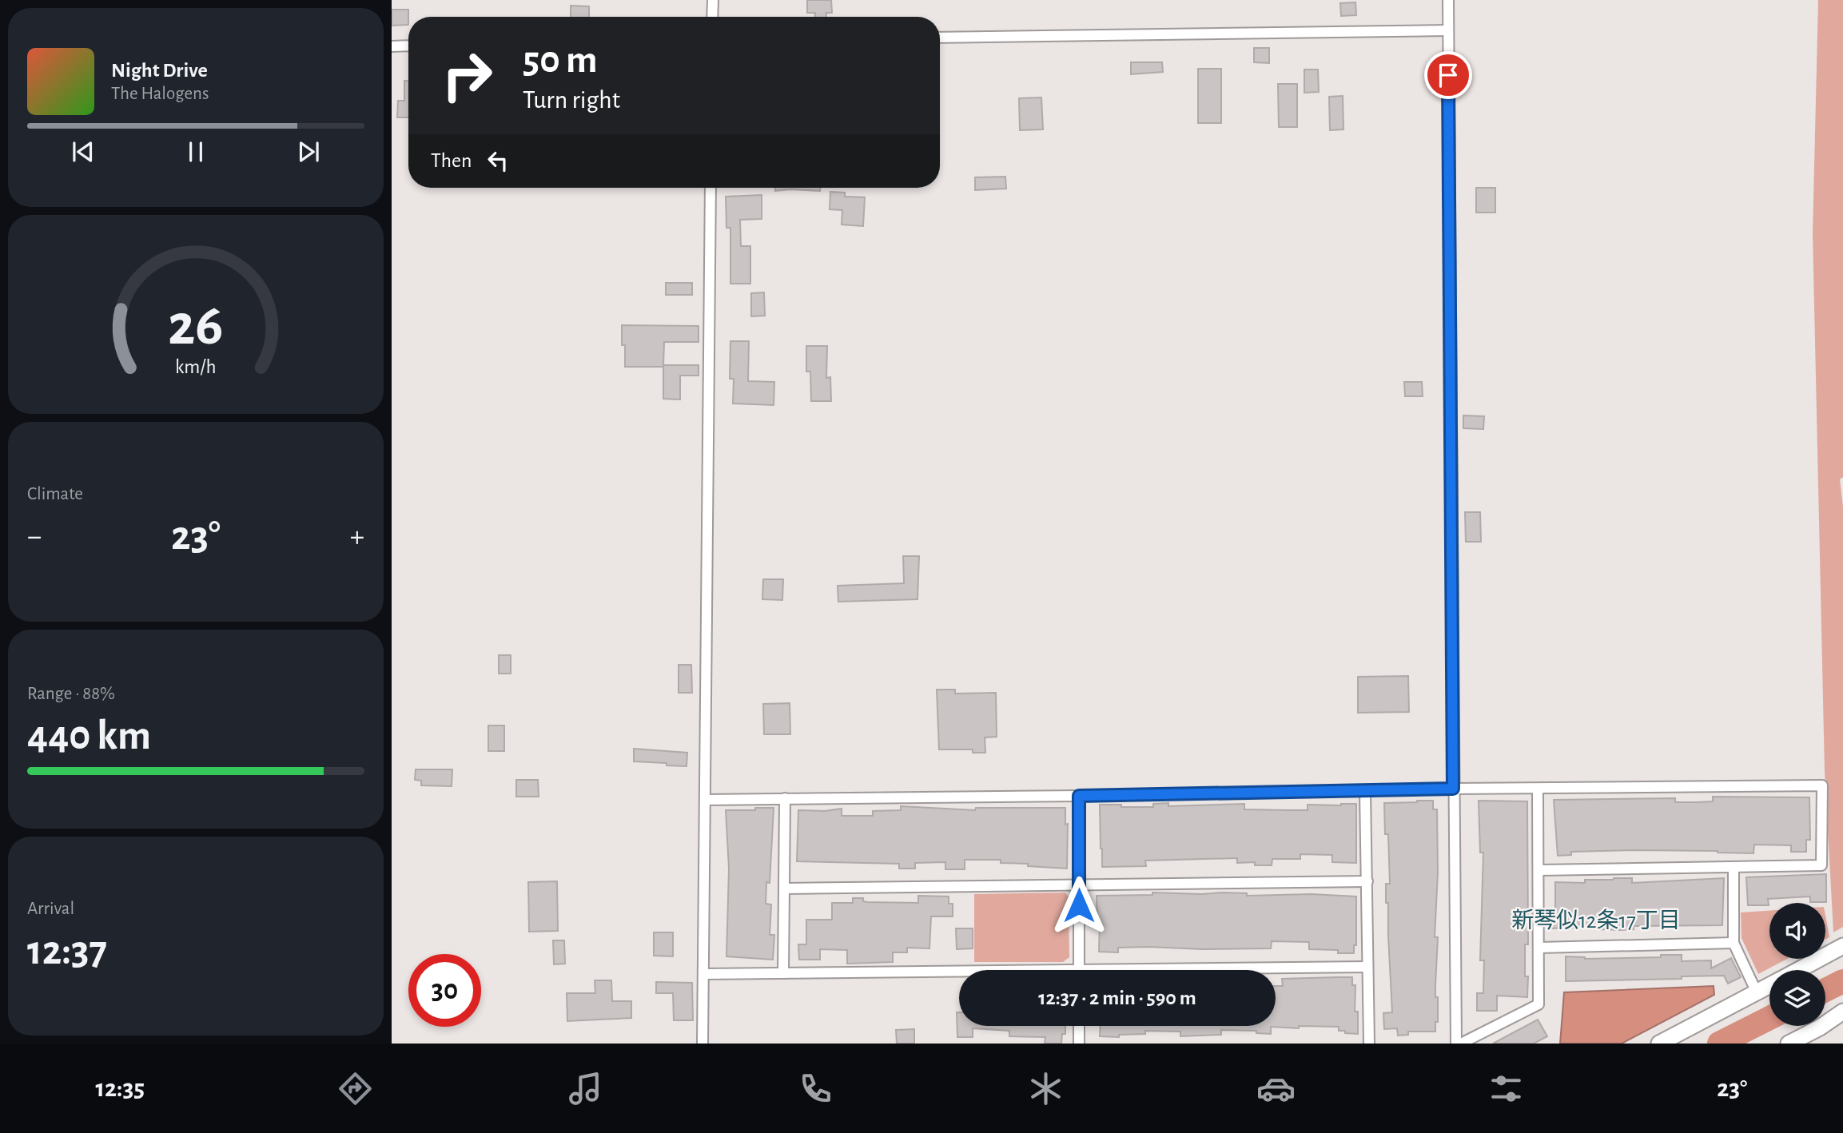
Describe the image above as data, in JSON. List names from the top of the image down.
{
  "districts": ["新琴似12条17丁目"],
  "page": {
    "turn": ["50 m", "Turn right"],
    "song": ["Night Drive", "The Halogens"],
    "then": "Then",
    "tile": [
      "Climate",
      ["Range · 88%", "440 km"],
      ["Arrival", "12:37"]
    ],
    "heat": ["−", "23°", "+"],
    "limit": "30",
    "trip": "12:37 · 2 min · 590 m",
    "tabs": ["12:35", "23°"],
    "gauge": ["26", "km/h"]
  }
}
